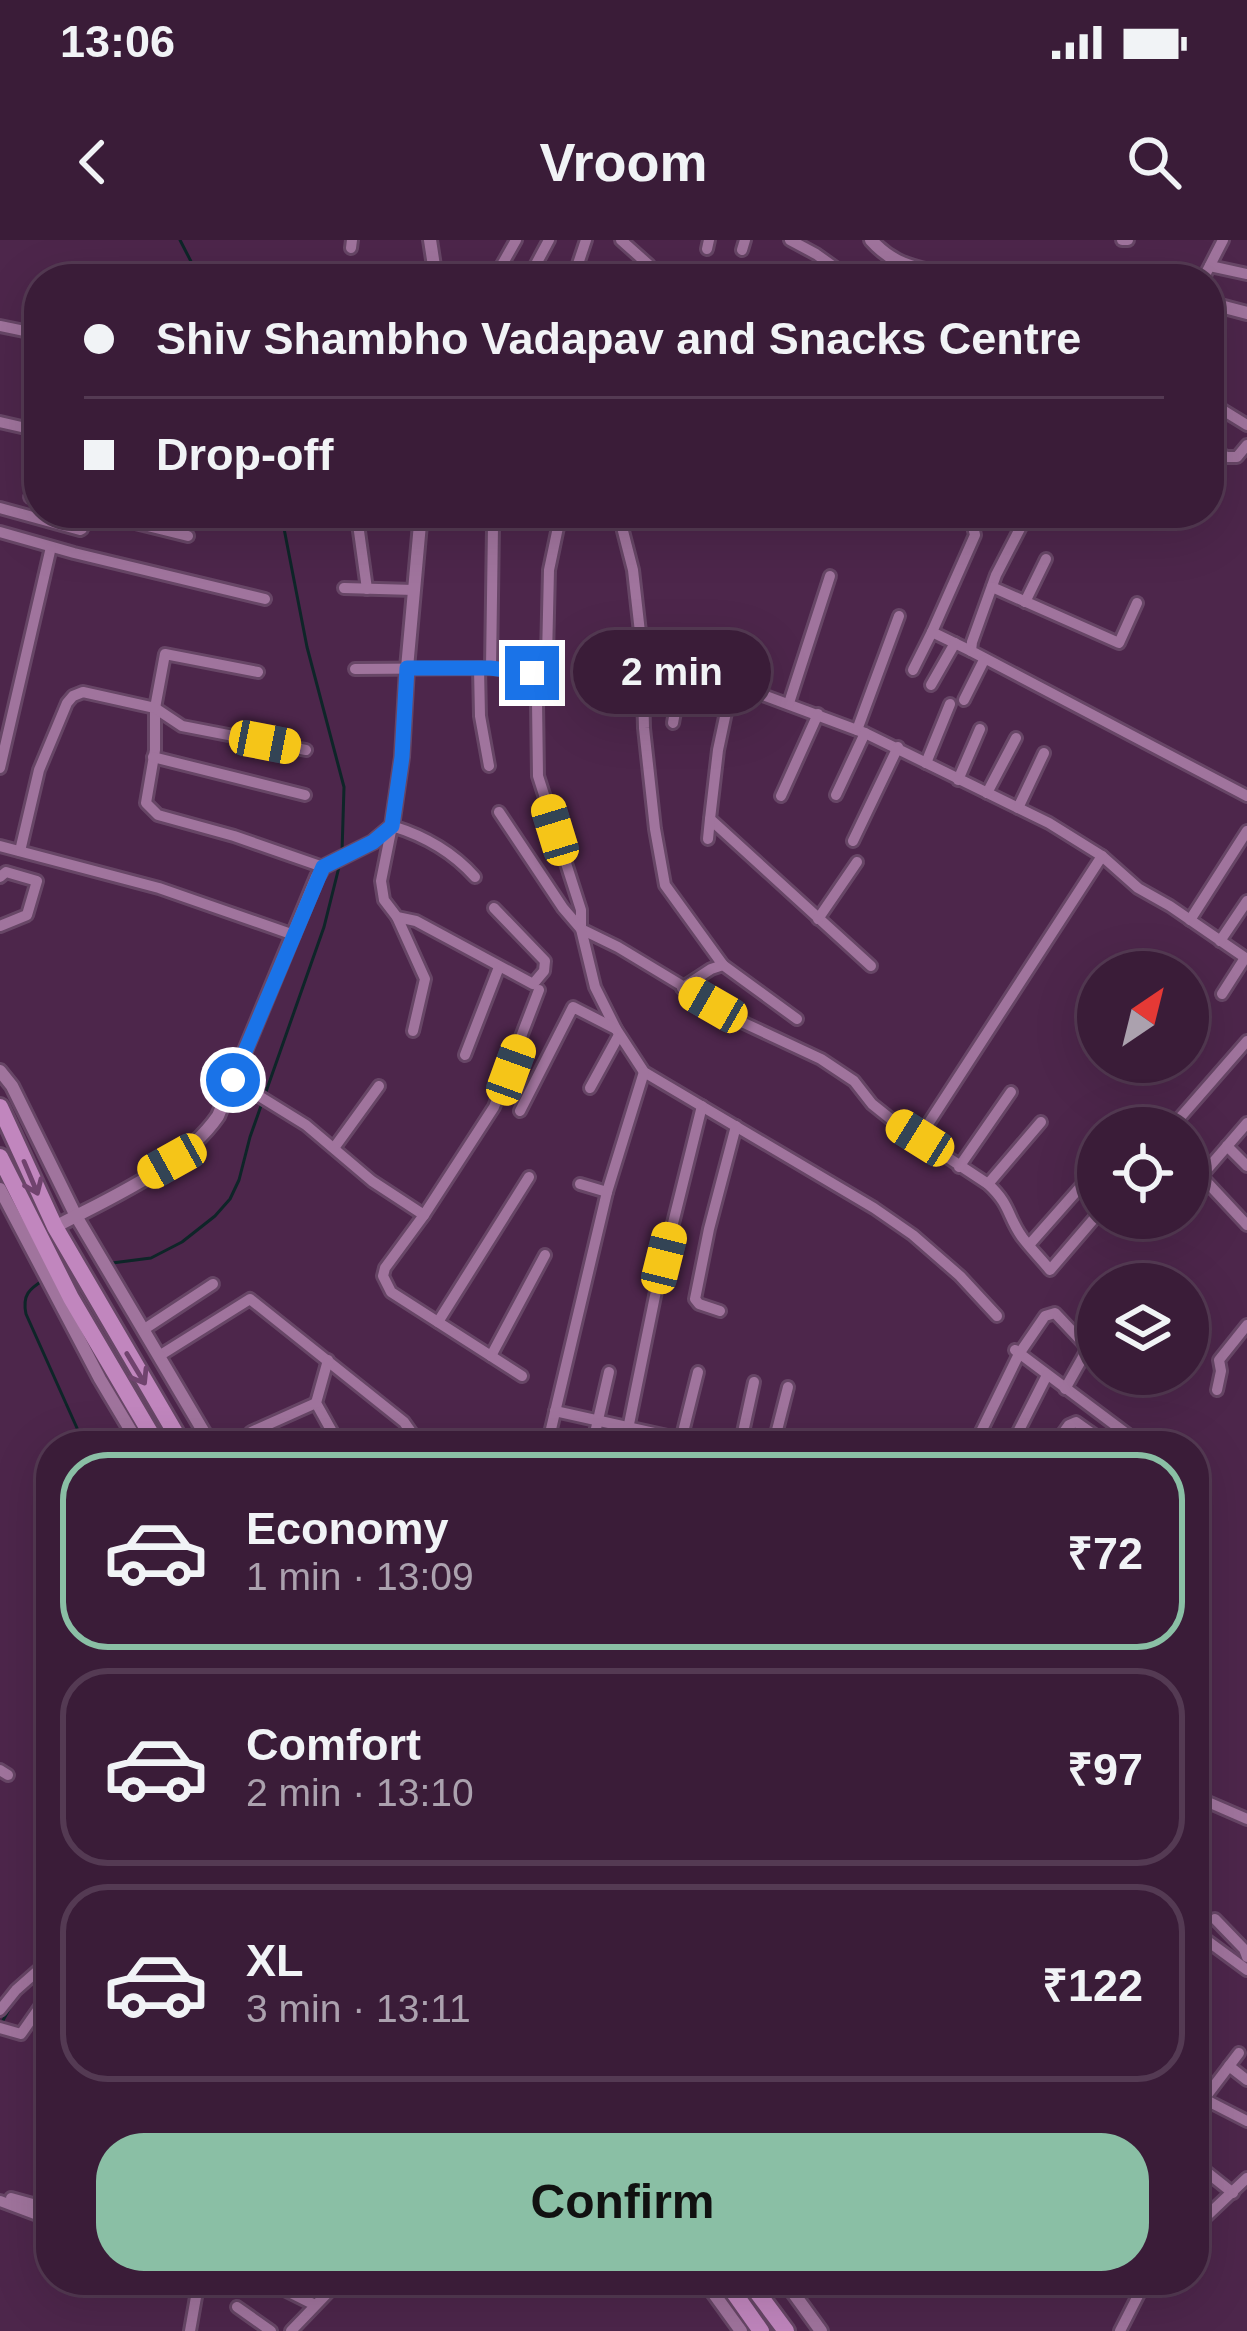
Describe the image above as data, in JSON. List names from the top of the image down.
{
  "north": "top right",
  "page": {
    "status": "13:06",
    "header": "Vroom",
    "banner": ["Shiv Shambho Vadapav and Snacks Centre", "Drop-off"],
    "bubble": "2 min",
    "list": [
      {
        "name": "Economy",
        "note": "1 min · 13:09",
        "value": "₹72"
      },
      {
        "name": "Comfort",
        "note": "2 min · 13:10",
        "value": "₹97"
      },
      {
        "name": "XL",
        "note": "3 min · 13:11",
        "value": "₹122"
      }
    ],
    "buttons": "Confirm"
  }
}
